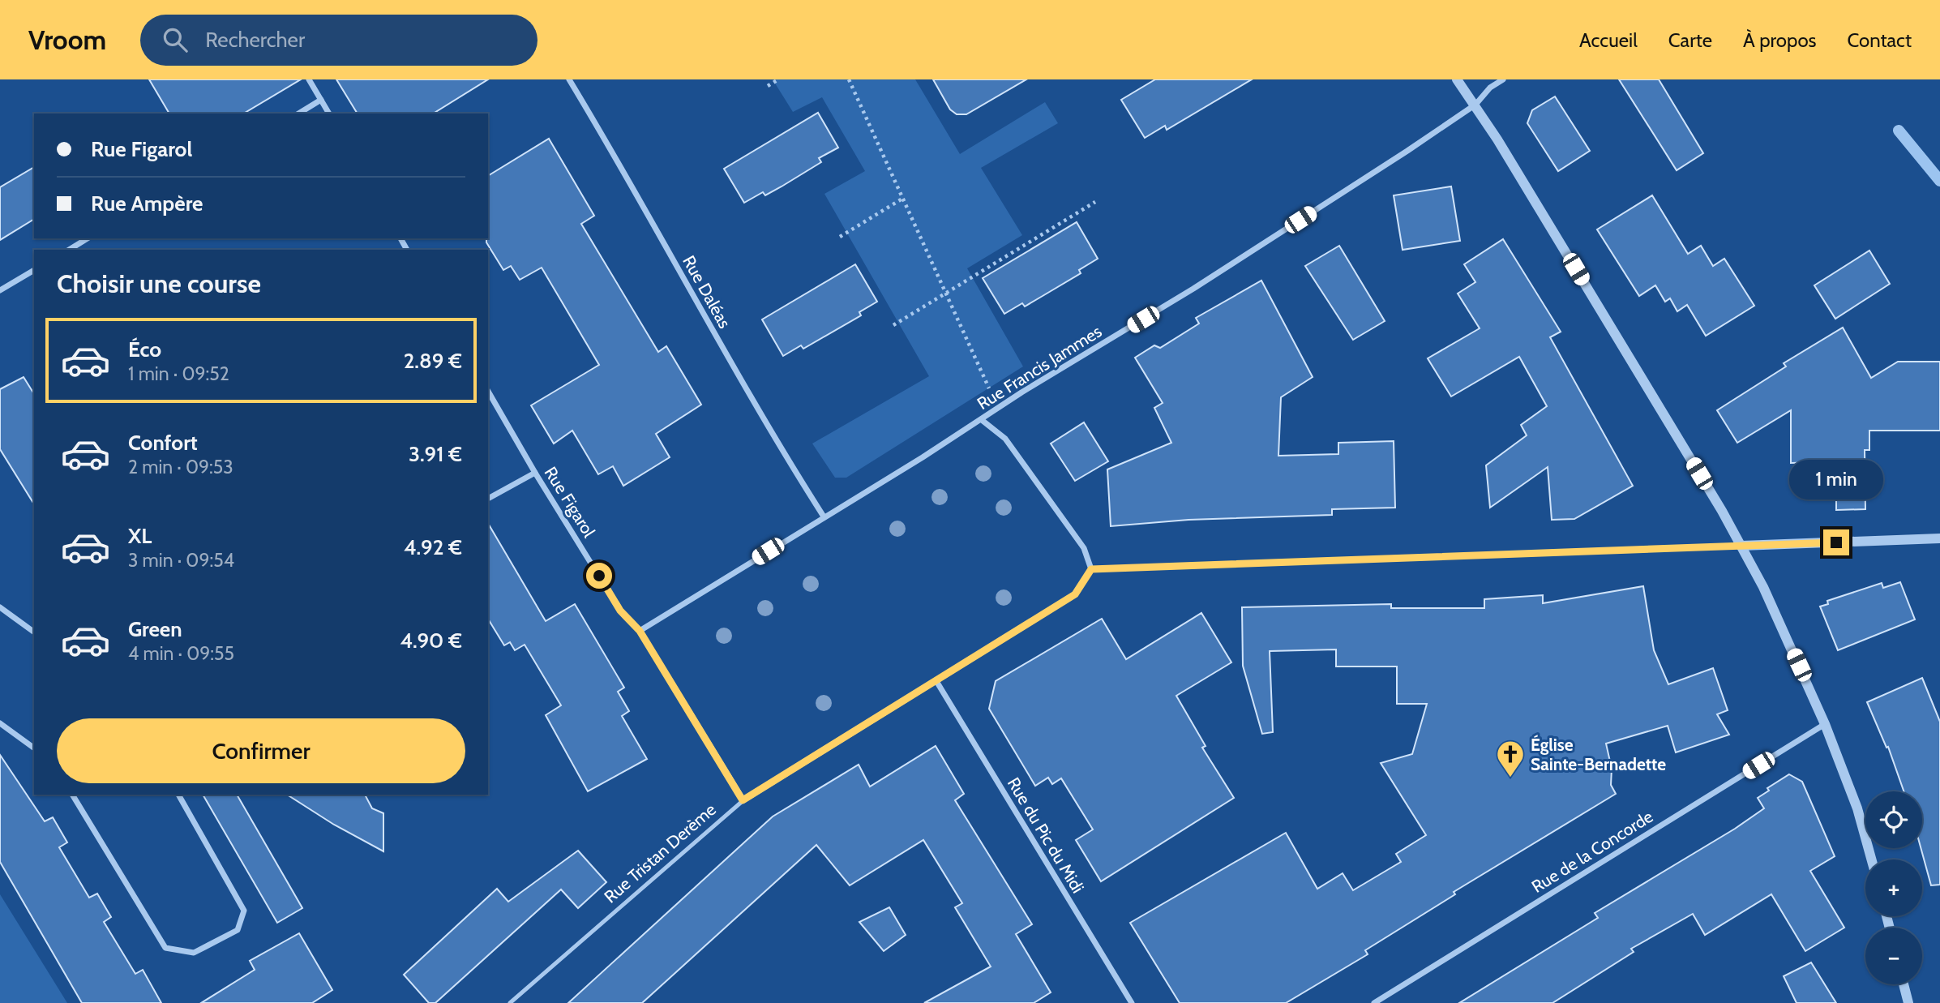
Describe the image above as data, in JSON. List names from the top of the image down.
{
  "streets": {
    "street": [
      "Rue Daléas",
      "Rue Francis Jammes",
      "Rue Figarol",
      "Rue du Pic du Midi",
      "Rue de la Concorde",
      "Rue Tristan Derème"
    ]
  },
  "crossings": [
    ["Rue Daléas", "Rue Francis Jammes"],
    ["Rue Francis Jammes", "Rue Figarol"],
    ["Rue Figarol", "Rue Tristan Derème"],
    ["Rue du Pic du Midi", "Rue Tristan Derème"]
  ],
  "places": {
    "church": ["Église Sainte-Bernadette"]
  },
  "page": {
    "header": "Vroom",
    "search": "Rechercher",
    "nav": [
      "Accueil",
      "Carte",
      "À propos",
      "Contact"
    ],
    "banner": ["Rue Figarol", "Rue Ampère"],
    "heading": "Choisir une course",
    "list": [
      {
        "name": "Éco",
        "note": "1 min · 09:52",
        "value": "2.89 €"
      },
      {
        "name": "Confort",
        "note": "2 min · 09:53",
        "value": "3.91 €"
      },
      {
        "name": "XL",
        "note": "3 min · 09:54",
        "value": "4.92 €"
      },
      {
        "name": "Green",
        "note": "4 min · 09:55",
        "value": "4.90 €"
      }
    ],
    "bubble": "1 min",
    "buttons": "Confirmer",
    "map_buttons": ["+", "−"]
  }
}
